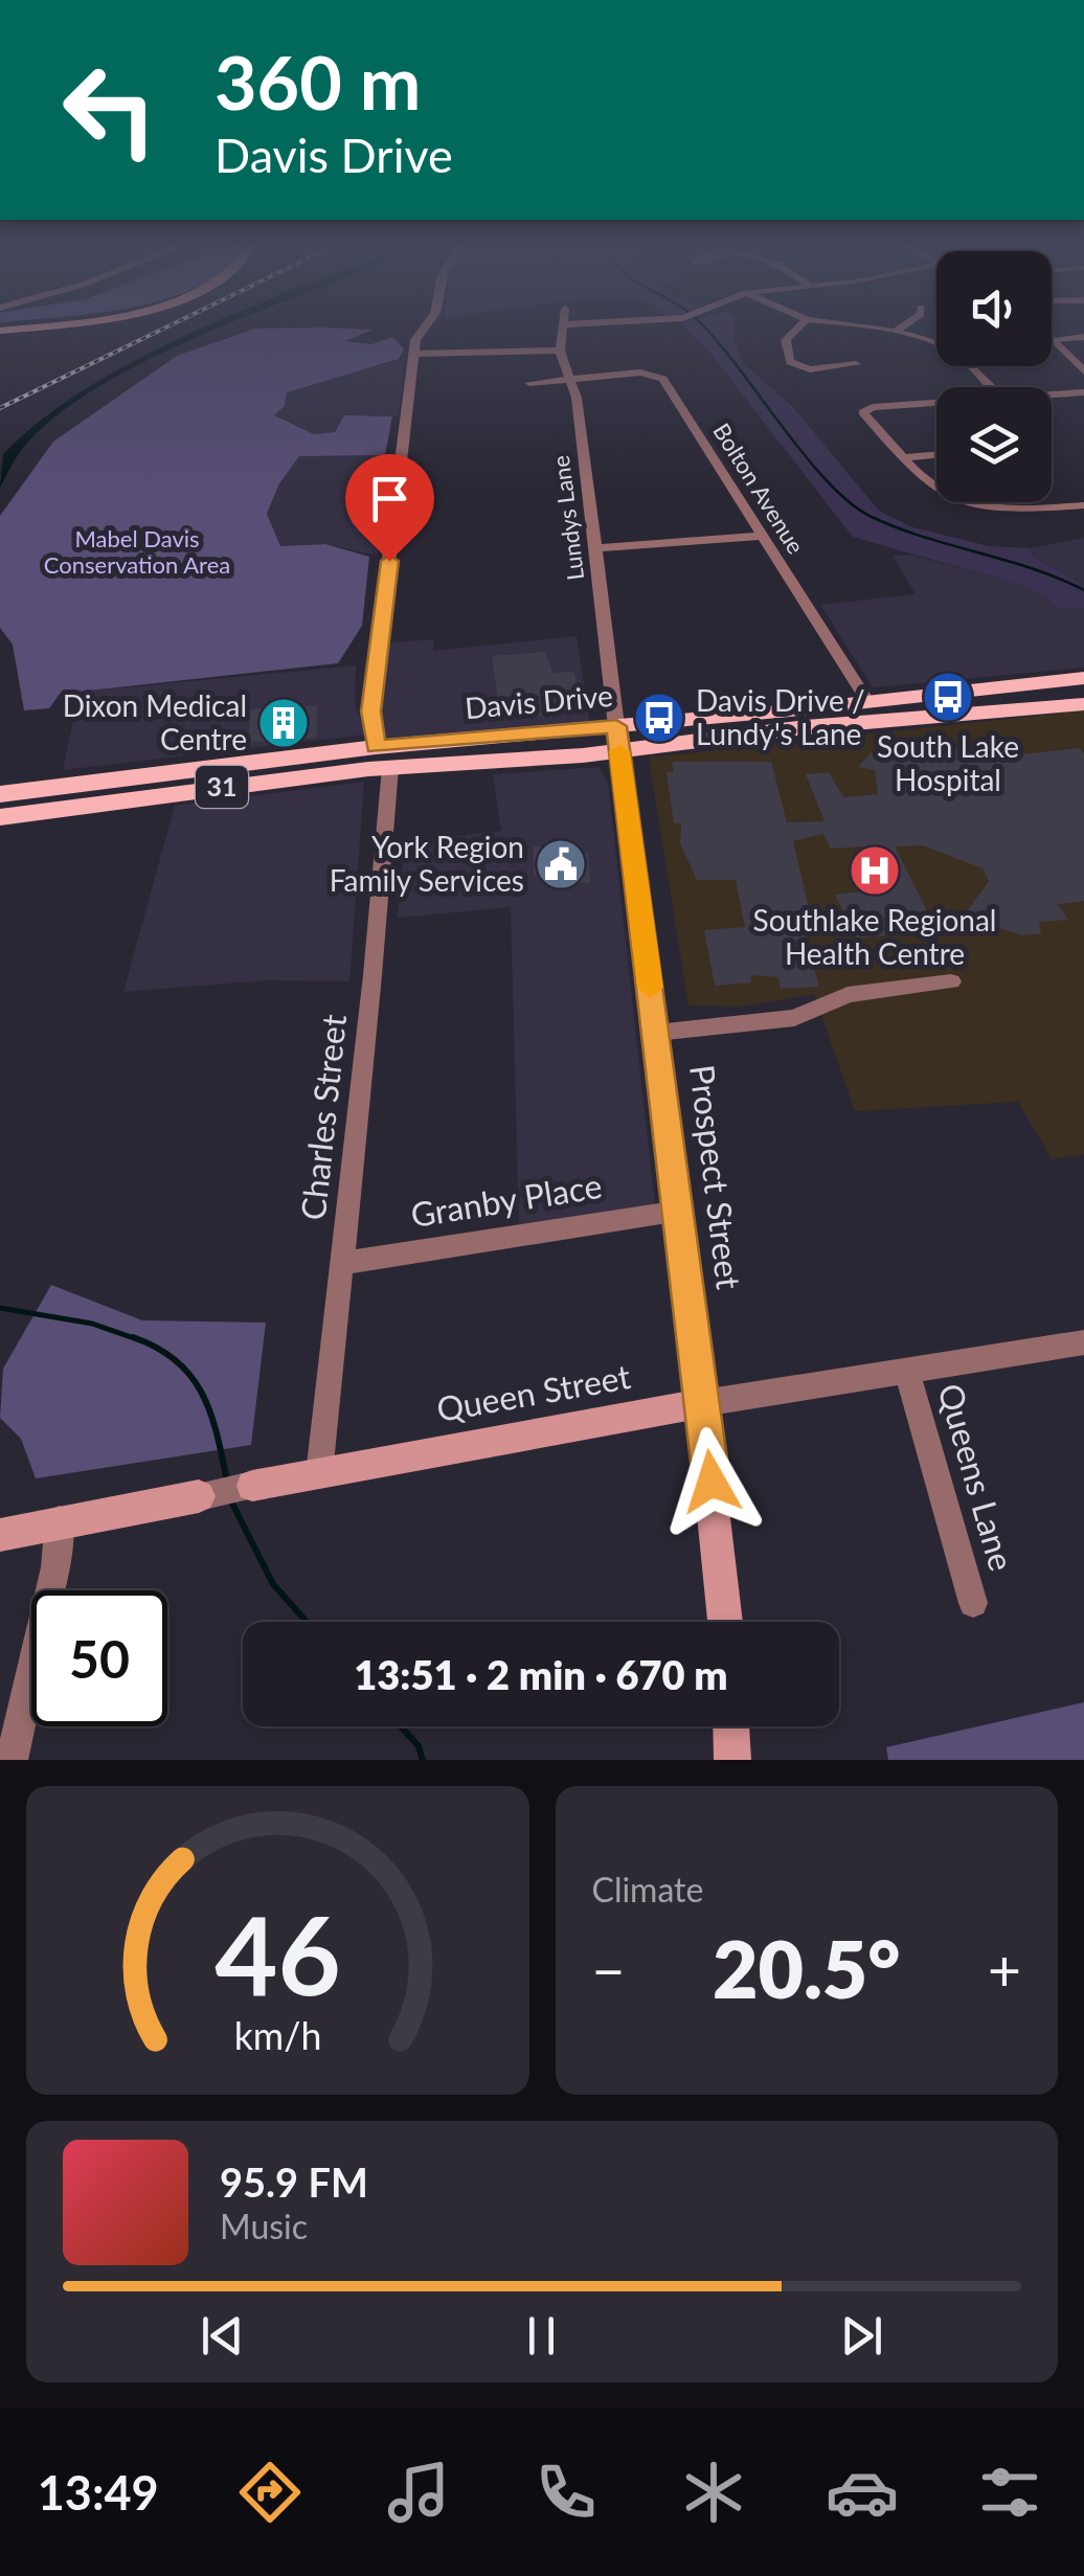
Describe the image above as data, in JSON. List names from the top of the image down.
{
  "streets": {
    "main road": [
      "Davis Drive",
      "31",
      "Prospect Street",
      "Queen Street"
    ],
    "street": [
      "Bolton Avenue",
      "Lundys Lane",
      "Charles Street",
      "Granby Place",
      "Queens Lane"
    ]
  },
  "crossings": [
    ["Bolton Avenue", "Lundys Lane"],
    ["Bolton Avenue", "Davis Drive"],
    ["Lundys Lane", "Davis Drive"],
    ["Lundys Lane", "Prospect Street"],
    ["Davis Drive", "Charles Street"],
    ["Davis Drive", "Prospect Street"],
    ["Charles Street", "Granby Place"],
    ["Charles Street", "Queen Street"],
    ["Prospect Street", "Granby Place"],
    ["Prospect Street", "Queen Street"],
    ["Queen Street", "Queens Lane"]
  ],
  "parks": ["Mabel Davis Conservation Area"],
  "places": {
    "bus stop": ["South Lake Hospital", "Davis Drive / Lundy's Lane"],
    "building": ["Dixon Medical Centre"],
    "public building": ["York Region Family Services"],
    "hospital": ["Southlake Regional Health Centre"]
  },
  "page": {
    "turn": ["360 m", "Davis Drive"],
    "limit": "50",
    "trip": "13:51 · 2 min · 670 m",
    "tile": "Climate",
    "heat": ["−", "20.5°", "+"],
    "song": ["95.9 FM", "Music"],
    "tabs": "13:49",
    "gauge": ["46", "km/h"]
  }
}
